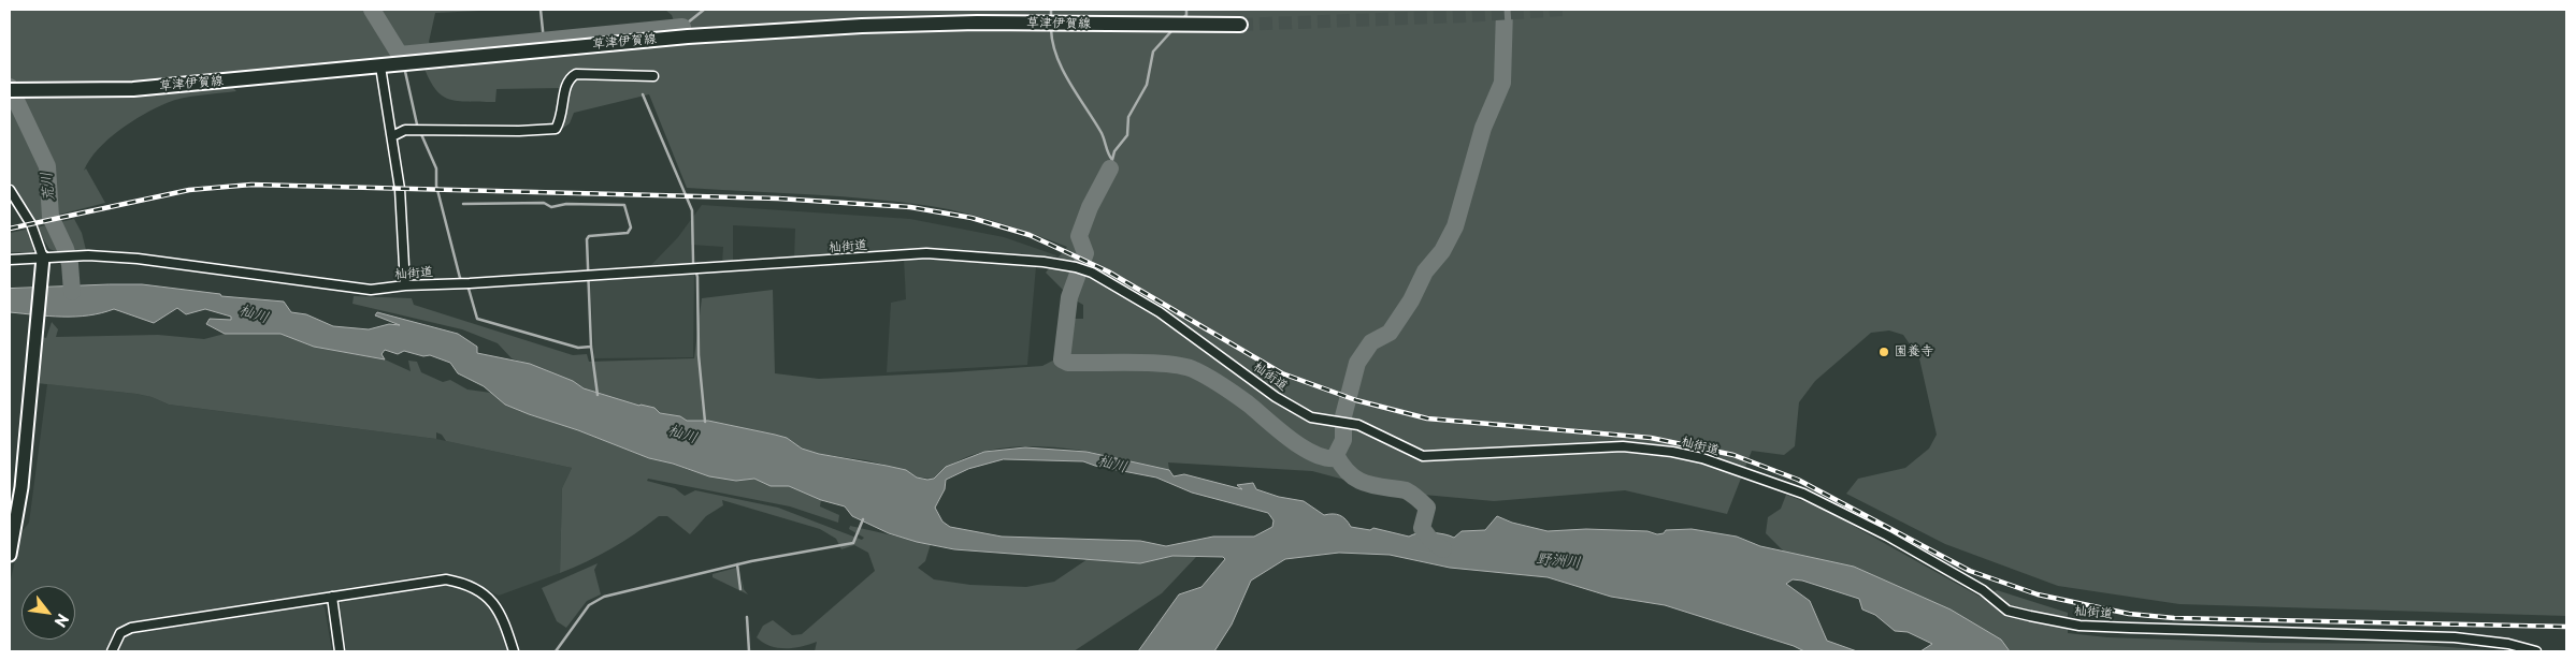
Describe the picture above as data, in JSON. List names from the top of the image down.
{
  "streets": {
    "main road": ["草津伊賀線"],
    "street": ["杣街道"]
  },
  "water": ["荒川", "杣川", "野洲川"],
  "places": ["園養寺"],
  "north": "bottom right"
}
